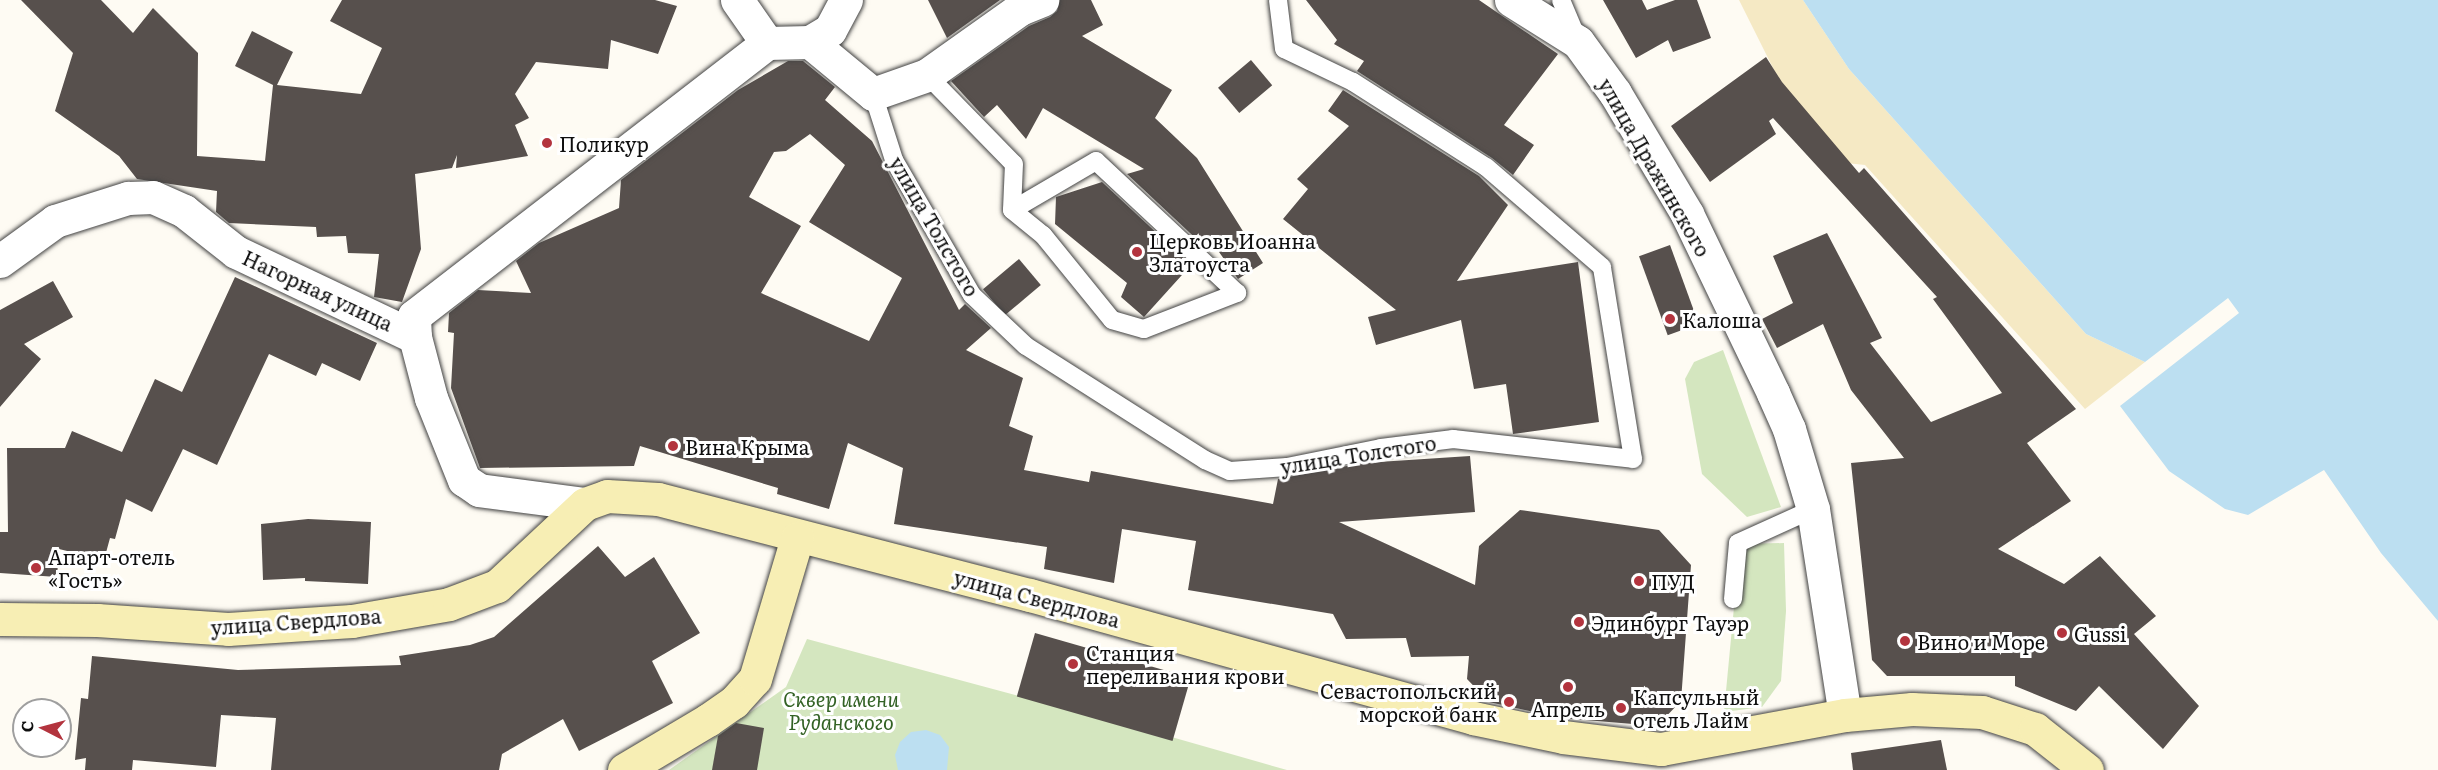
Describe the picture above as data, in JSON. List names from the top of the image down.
{
  "streets": {
    "main road": ["улица Свердлова"],
    "street": ["улица Дражинского", "Нагорная улица"],
    "lane": ["улица Толстого"]
  },
  "crossings": [
    ["улица Дражинского", "улица Свердлова"]
  ],
  "parks": ["Сквер имени Руданского"],
  "places": [
    "Поликур",
    "Церковь Иоанна Златоуста",
    "Калоша",
    "Вина Крыма",
    "Апарт-отель «Гость»",
    "ПУД",
    "Эдинбург Тауэр",
    "Gussi",
    "Вино и Море",
    "Станция переливания крови",
    "Апрель",
    "Севастопольский морской банк",
    "Капсульный отель Лайм"
  ],
  "north": "left"
}
